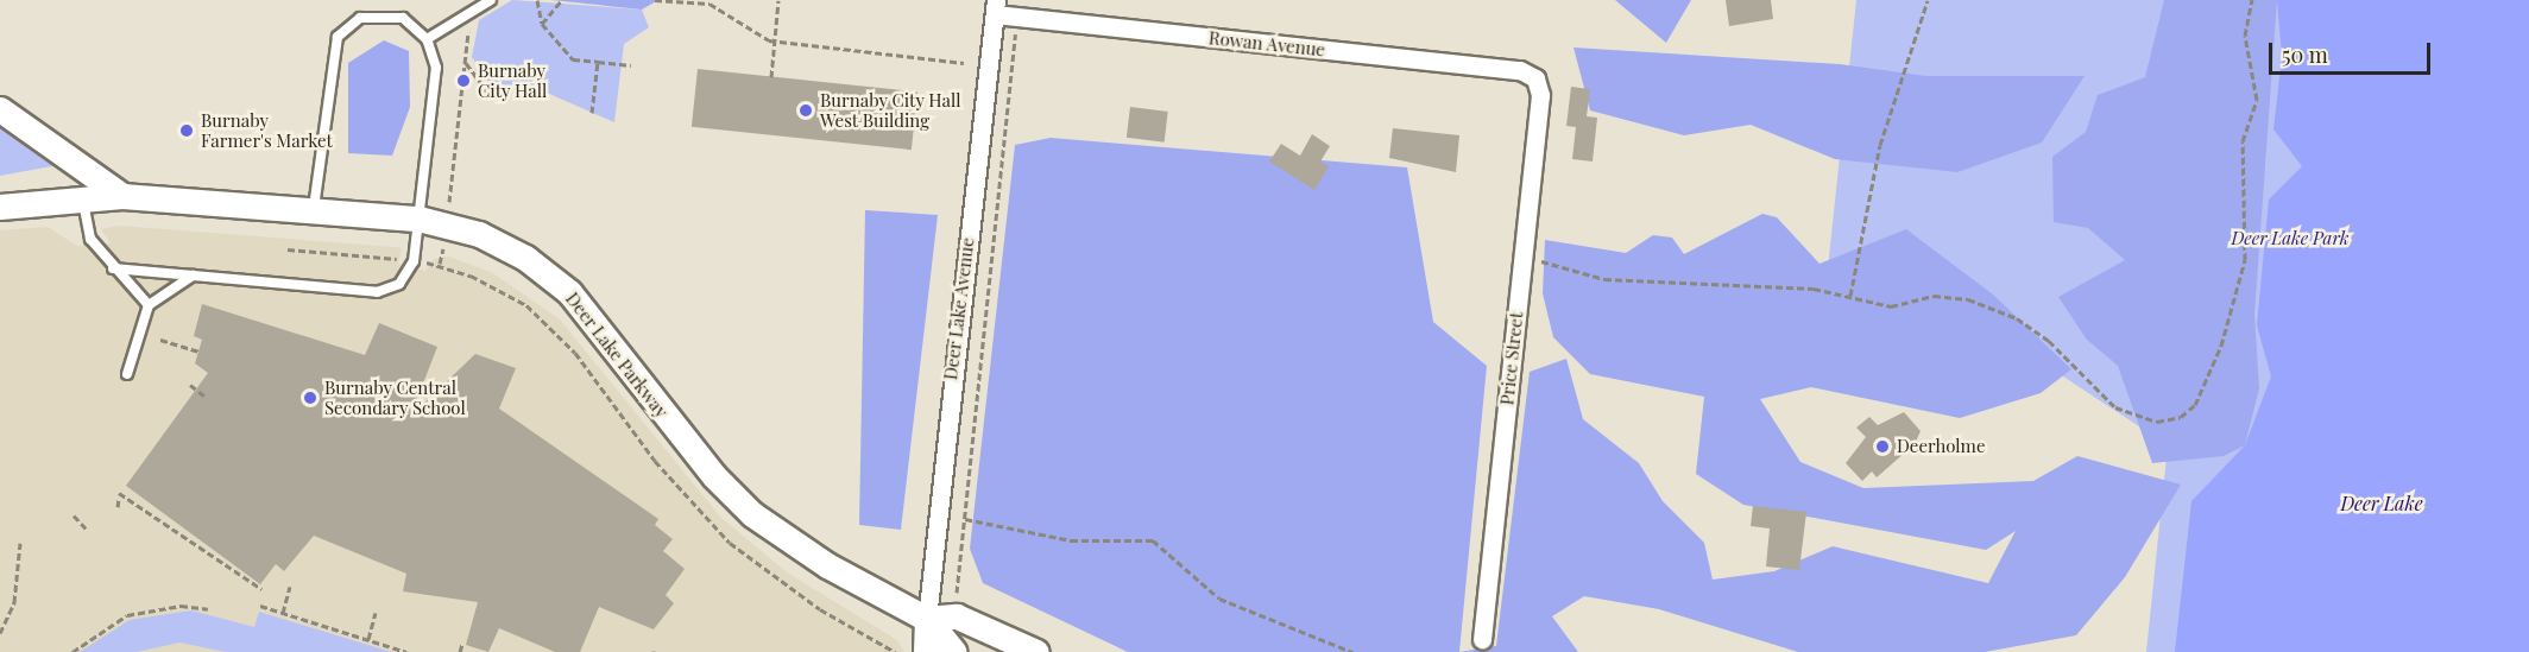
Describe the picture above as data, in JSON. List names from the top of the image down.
{
  "streets": {
    "main road": ["Deer Lake Parkway"],
    "street": ["Rowan Avenue", "Deer Lake Avenue", "Price Street"]
  },
  "crossings": [
    ["Rowan Avenue", "Deer Lake Avenue"],
    ["Rowan Avenue", "Price Street"],
    ["Deer Lake Avenue", "Deer Lake Parkway"]
  ],
  "water": ["Deer Lake"],
  "parks": ["Deer Lake Park"],
  "places": [
    "Burnaby City Hall",
    "Burnaby City Hall West Building",
    "Burnaby Farmer's Market",
    "Burnaby Central Secondary School",
    "Deerholme"
  ],
  "scale_bar": "50 m"
}
